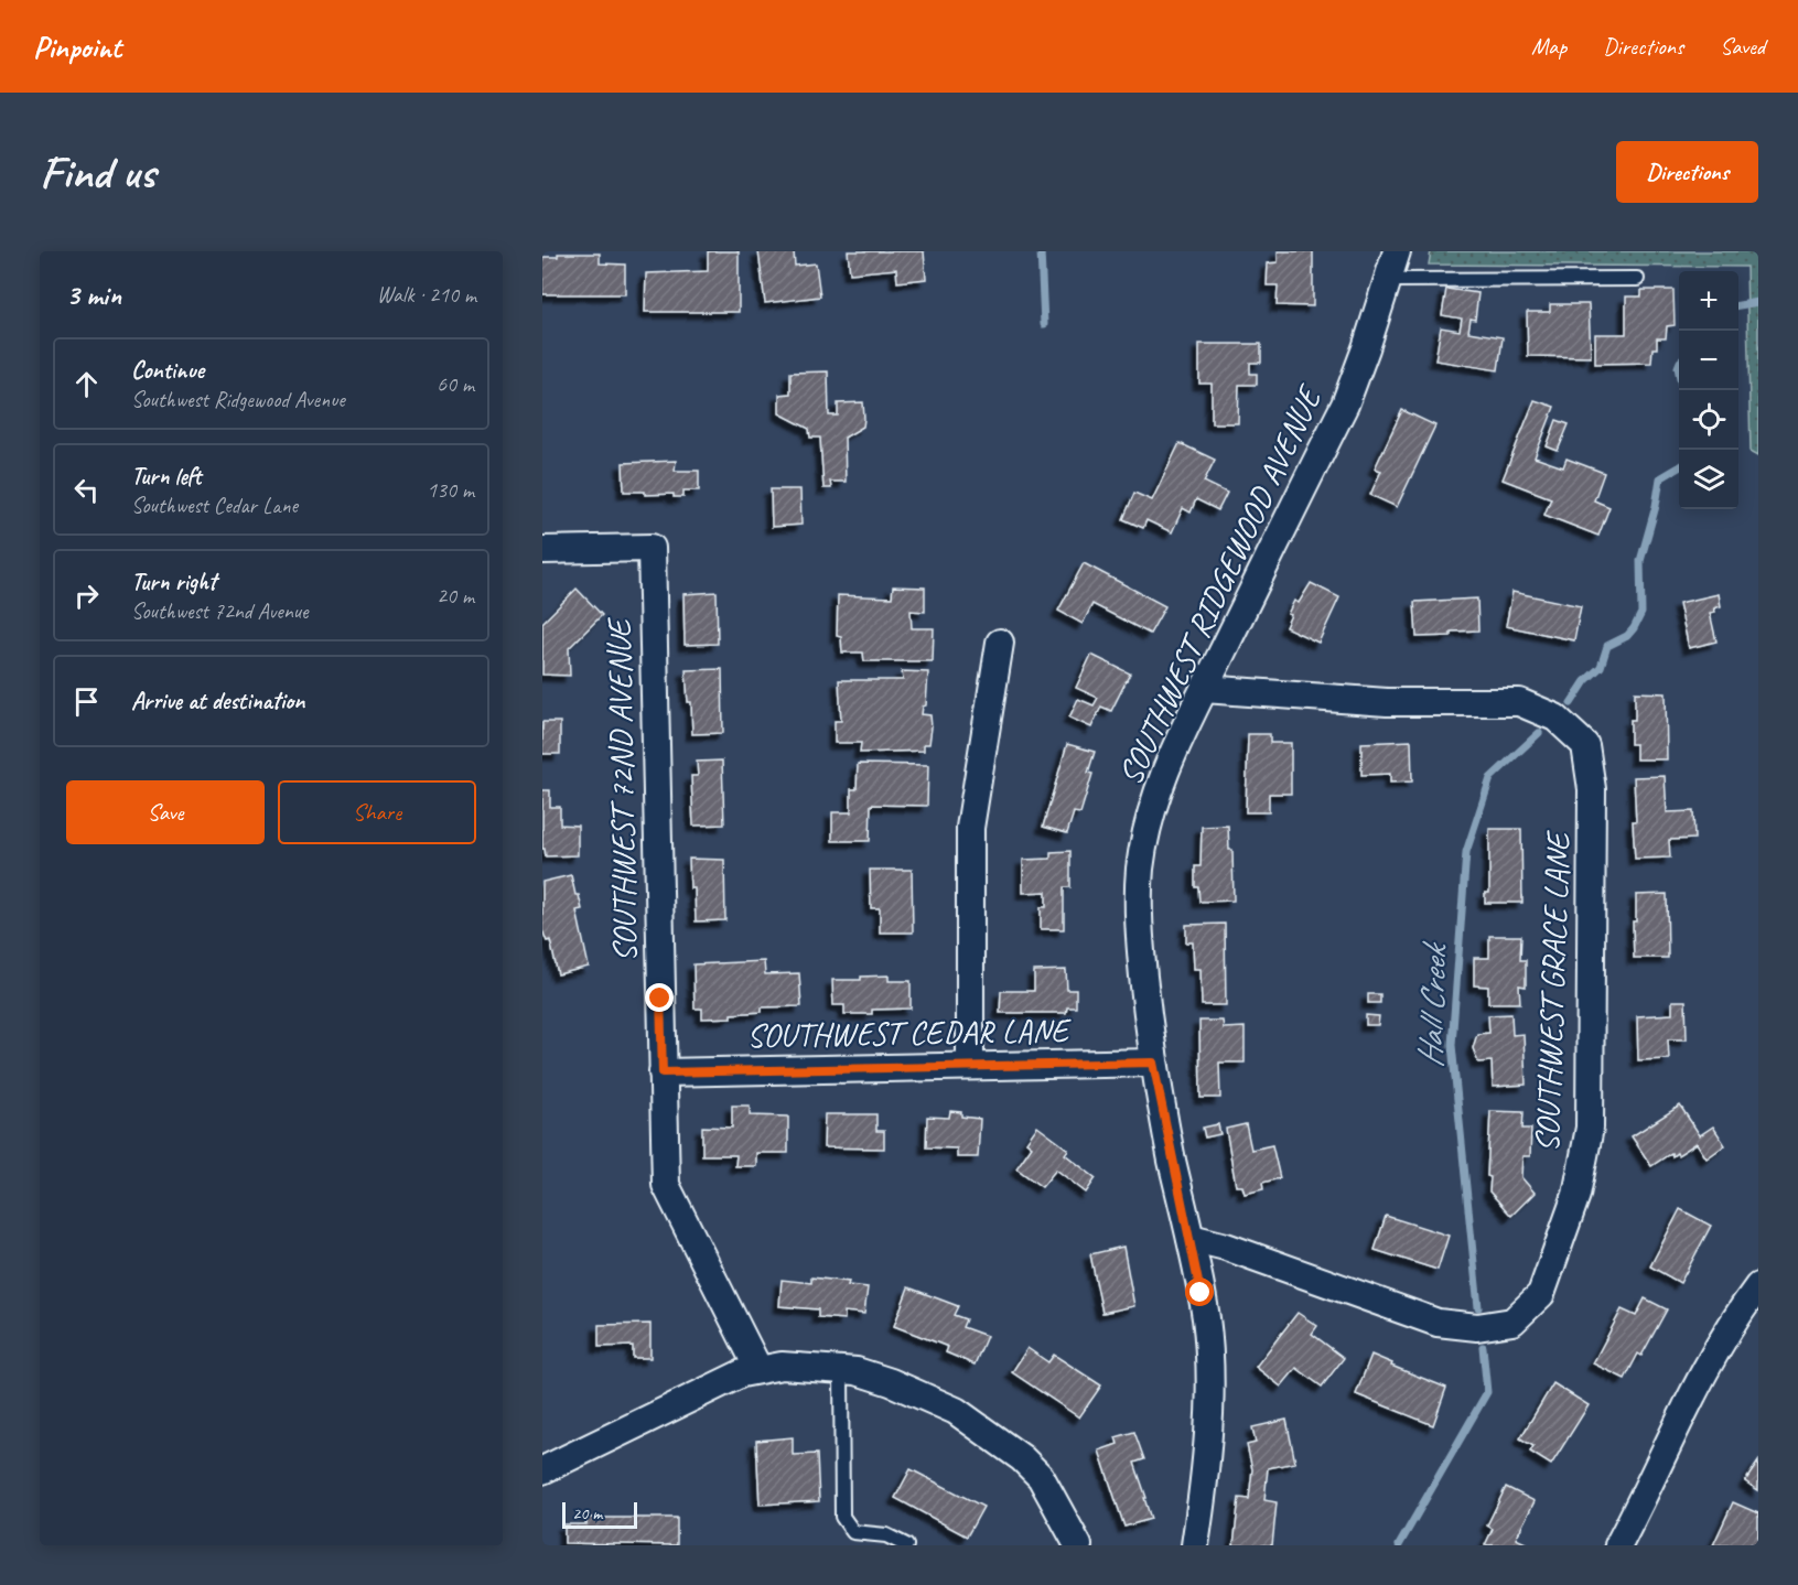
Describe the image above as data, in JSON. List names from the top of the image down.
{
  "streets": {
    "street": [
      "SOUTHWEST RIDGEWOOD AVENUE",
      "SOUTHWEST 72ND AVENUE",
      "SOUTHWEST GRACE LANE",
      "SOUTHWEST CEDAR LANE"
    ]
  },
  "crossings": [
    ["SOUTHWEST RIDGEWOOD AVENUE", "SOUTHWEST GRACE LANE"],
    ["SOUTHWEST RIDGEWOOD AVENUE", "SOUTHWEST CEDAR LANE"],
    ["SOUTHWEST 72ND AVENUE", "SOUTHWEST CEDAR LANE"]
  ],
  "water": ["Hall Creek"],
  "scale_bar": "20 m",
  "page": {
    "header": "Pinpoint",
    "nav": ["Map", "Directions", "Saved"],
    "buttons": [
      "Directions",
      ["Save", "Share"]
    ],
    "title": "Find us",
    "heading": ["3 min", "Walk · 210 m"],
    "map_buttons": ["+", "−"],
    "list": [
      ["Continue", "Southwest Ridgewood Avenue", "60 m"],
      ["Turn left", "Southwest Cedar Lane", "130 m"],
      ["Turn right", "Southwest 72nd Avenue", "20 m"],
      "Arrive at destination"
    ],
    "scale": "20 m"
  }
}
